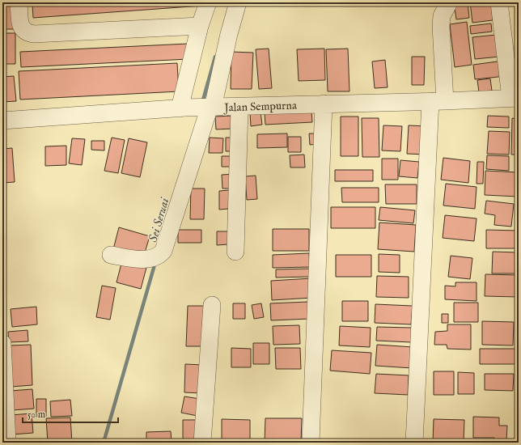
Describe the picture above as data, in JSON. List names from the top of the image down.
{
  "streets": {
    "street": ["Jalan Sempurna"]
  },
  "water": ["Sei Seruai"],
  "scale_bar": "50 m"
}
